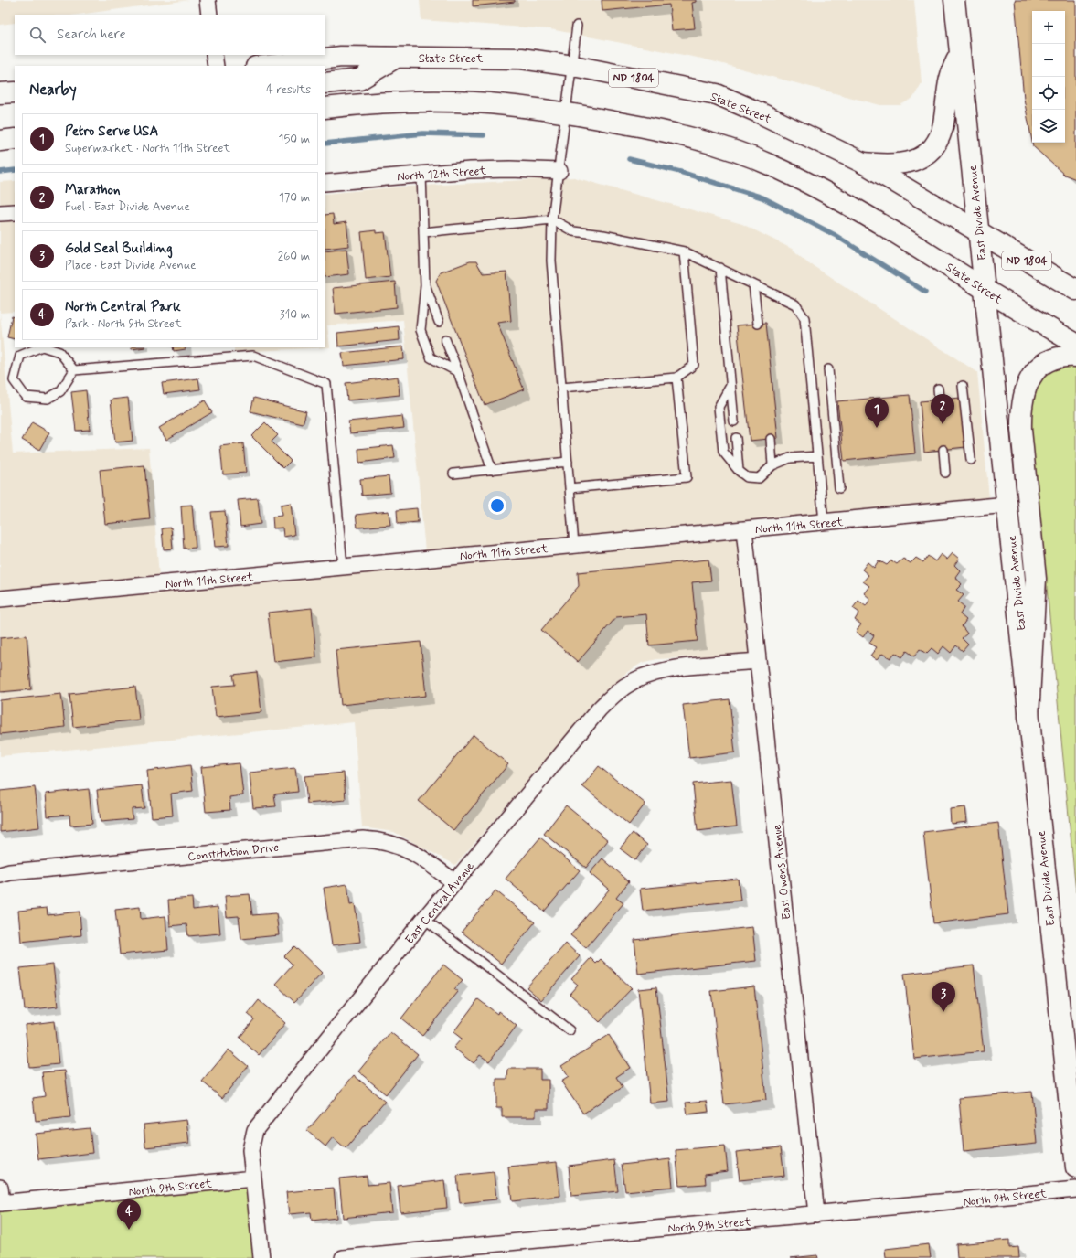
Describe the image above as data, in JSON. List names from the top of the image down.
{
  "streets": {
    "main road": ["State Street", "ND 1804", "East Divide Avenue"],
    "street": [
      "North 12th Street",
      "North 11th Street",
      "Constitution Drive",
      "East Owens Avenue",
      "East Central Avenue",
      "North 9th Street"
    ]
  },
  "crossings": [
    ["State Street", "East Divide Avenue"],
    ["East Divide Avenue", "North 11th Street"],
    ["North 11th Street", "East Owens Avenue"],
    ["Constitution Drive", "East Central Avenue"],
    ["East Owens Avenue", "East Central Avenue"],
    ["East Owens Avenue", "North 9th Street"],
    ["East Central Avenue", "North 9th Street"]
  ],
  "page": {
    "map_buttons": ["+", "−"],
    "search": "Search here",
    "heading": ["Nearby", "4 results"],
    "list": [
      {
        "mark": "1",
        "name": "Petro Serve USA",
        "note": "Supermarket · North 11th Street",
        "value": "150 m"
      },
      {
        "mark": "2",
        "name": "Marathon",
        "note": "Fuel · East Divide Avenue",
        "value": "170 m"
      },
      {
        "mark": "3",
        "name": "Gold Seal Building",
        "note": "Place · East Divide Avenue",
        "value": "260 m"
      },
      {
        "mark": "4",
        "name": "North Central Park",
        "note": "Park · North 9th Street",
        "value": "310 m"
      }
    ],
    "pins": [
      "2",
      "1",
      "3",
      "4"
    ]
  }
}
